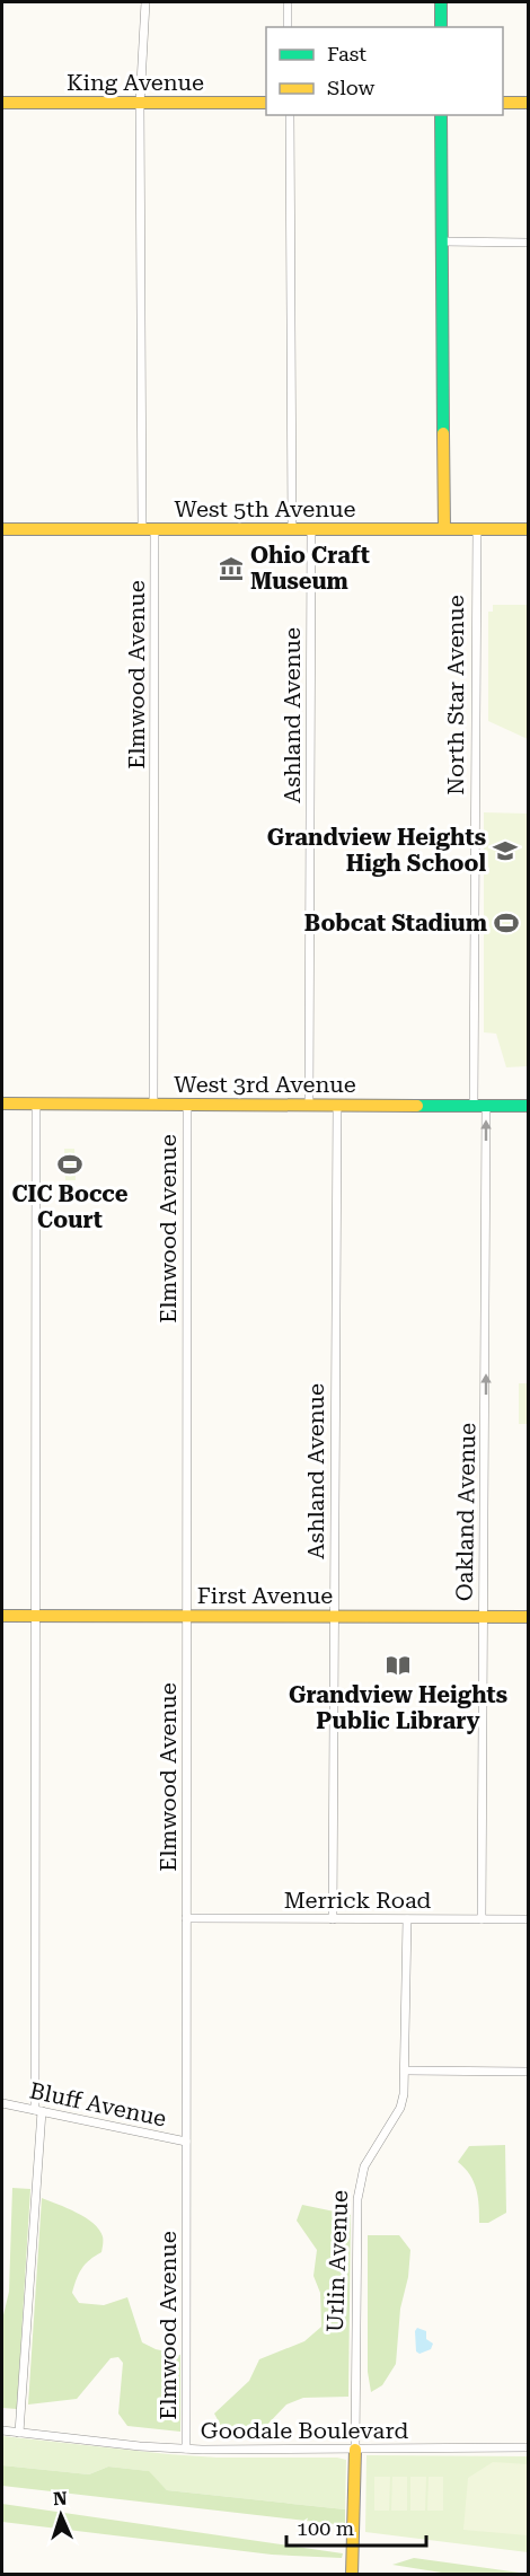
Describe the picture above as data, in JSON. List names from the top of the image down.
{
  "streets": {
    "street": [
      "King Avenue",
      "West 5th Avenue",
      "Elmwood Avenue",
      "North Star Avenue",
      "Ashland Avenue",
      "West 3rd Avenue",
      "Oakland Avenue",
      "First Avenue",
      "Merrick Road",
      "Bluff Avenue",
      "Urlin Avenue",
      "Goodale Boulevard"
    ]
  },
  "crossings": [
    ["King Avenue", "Elmwood Avenue"],
    ["West 5th Avenue", "Elmwood Avenue"],
    ["West 5th Avenue", "North Star Avenue"],
    ["West 5th Avenue", "Ashland Avenue"],
    ["Elmwood Avenue", "West 3rd Avenue"],
    ["Elmwood Avenue", "First Avenue"],
    ["Elmwood Avenue", "Merrick Road"],
    ["Elmwood Avenue", "Bluff Avenue"],
    ["Elmwood Avenue", "Goodale Boulevard"],
    ["North Star Avenue", "West 3rd Avenue"],
    ["Ashland Avenue", "West 3rd Avenue"],
    ["Ashland Avenue", "First Avenue"],
    ["Ashland Avenue", "Merrick Road"],
    ["West 3rd Avenue", "Oakland Avenue"],
    ["Oakland Avenue", "First Avenue"],
    ["Oakland Avenue", "Merrick Road"],
    ["Merrick Road", "Urlin Avenue"],
    ["Urlin Avenue", "Goodale Boulevard"]
  ],
  "one_way": ["Oakland Avenue"],
  "places": {
    "museum": ["Ohio Craft Museum"],
    "school or university": ["Grandview Heights High School"],
    "sports": ["Bobcat Stadium", "CIC Bocce Court"],
    "library": ["Grandview Heights Public Library"]
  },
  "legend": ["Fast", "Slow"],
  "scale_bar": "100 m",
  "north": "top"
}
